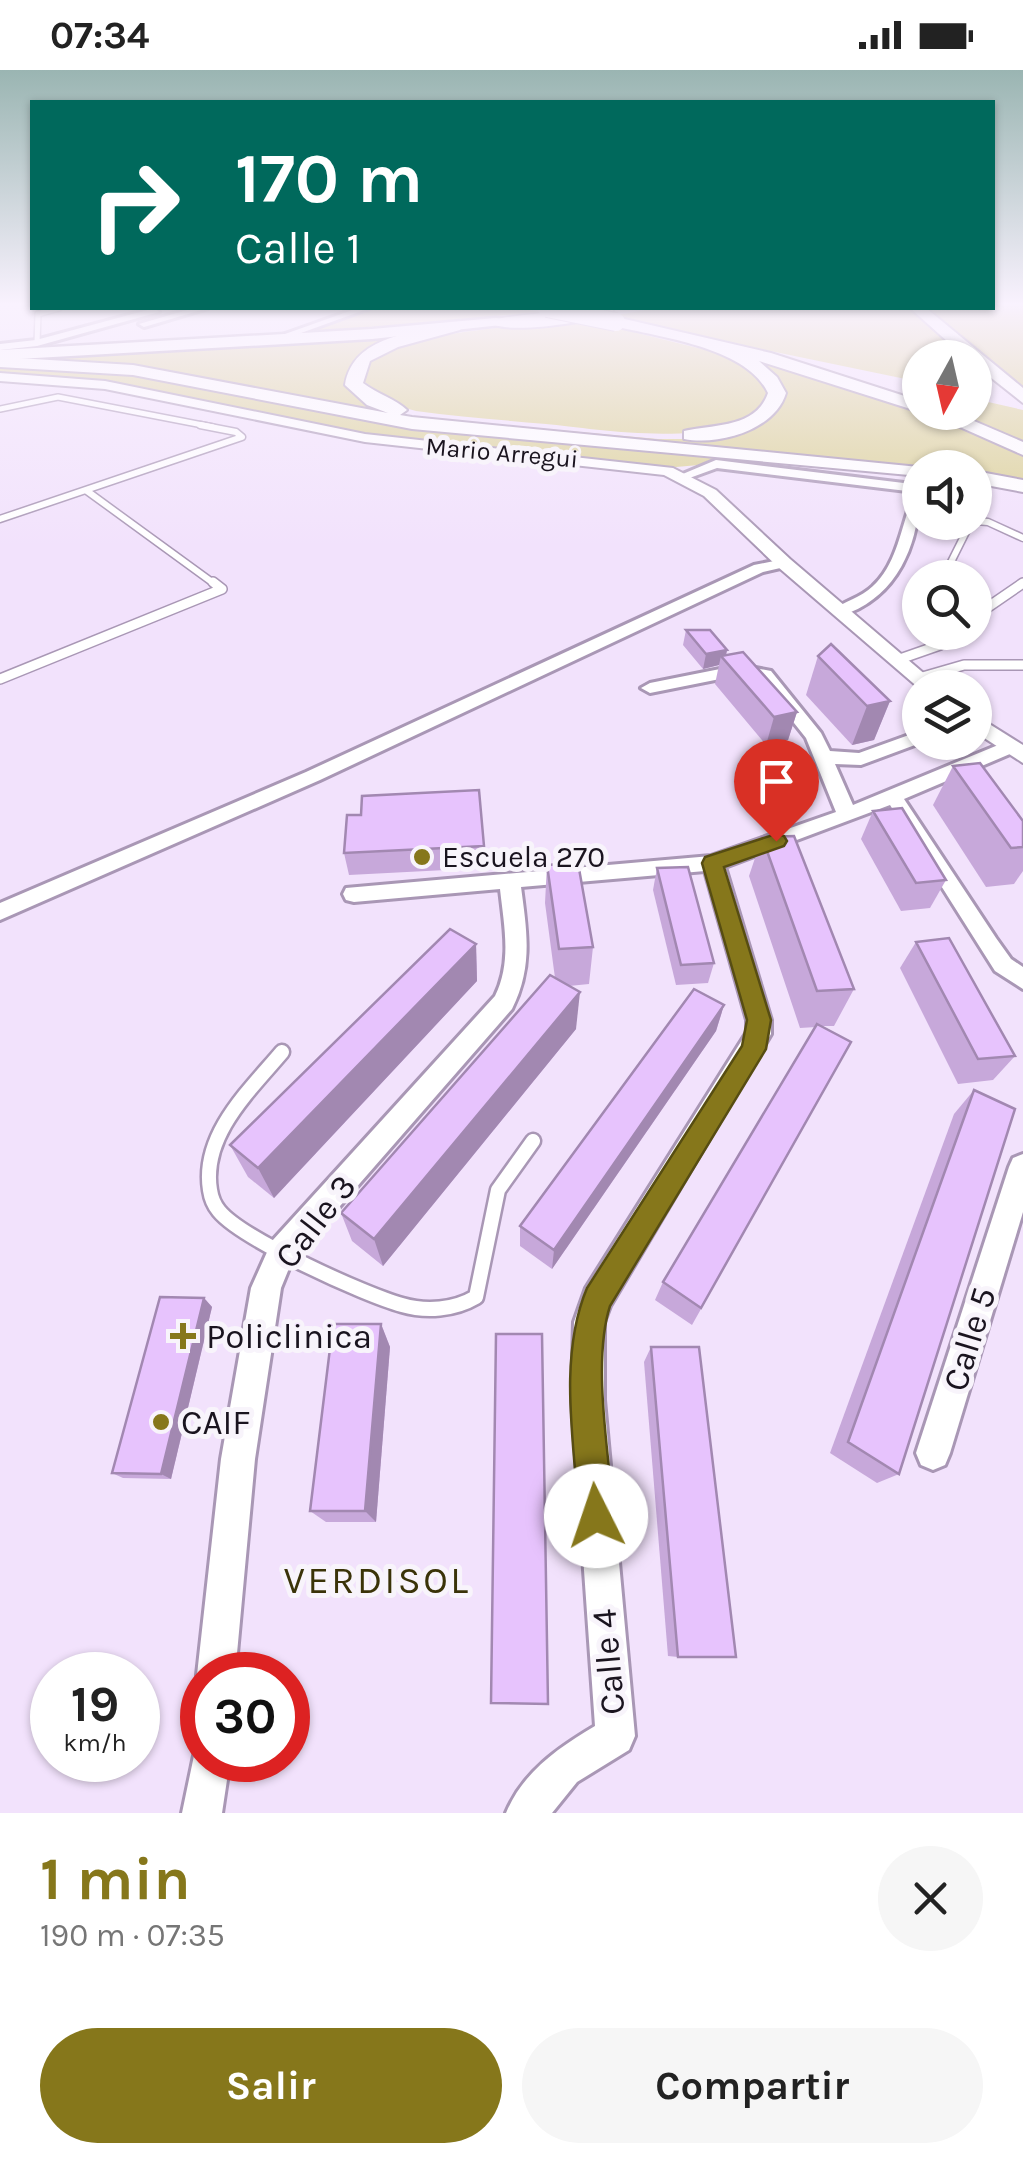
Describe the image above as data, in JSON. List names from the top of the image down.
{
  "streets": {
    "street": [
      "Mario Arregui",
      "Calle 3",
      "Calle 5",
      "Calle 4"
    ]
  },
  "districts": ["VERDISOL"],
  "places": {
    "other": ["Escuela 270", "CAIF"],
    "health": ["Policlinica"]
  },
  "north": "bottom",
  "page": {
    "status": "07:34",
    "turn": ["170 m", "Calle 1"],
    "speed": "19 km/h",
    "limit": "30",
    "heading": ["1 min", "190 m · 07:35"],
    "buttons": ["Salir", "Compartir"]
  }
}
